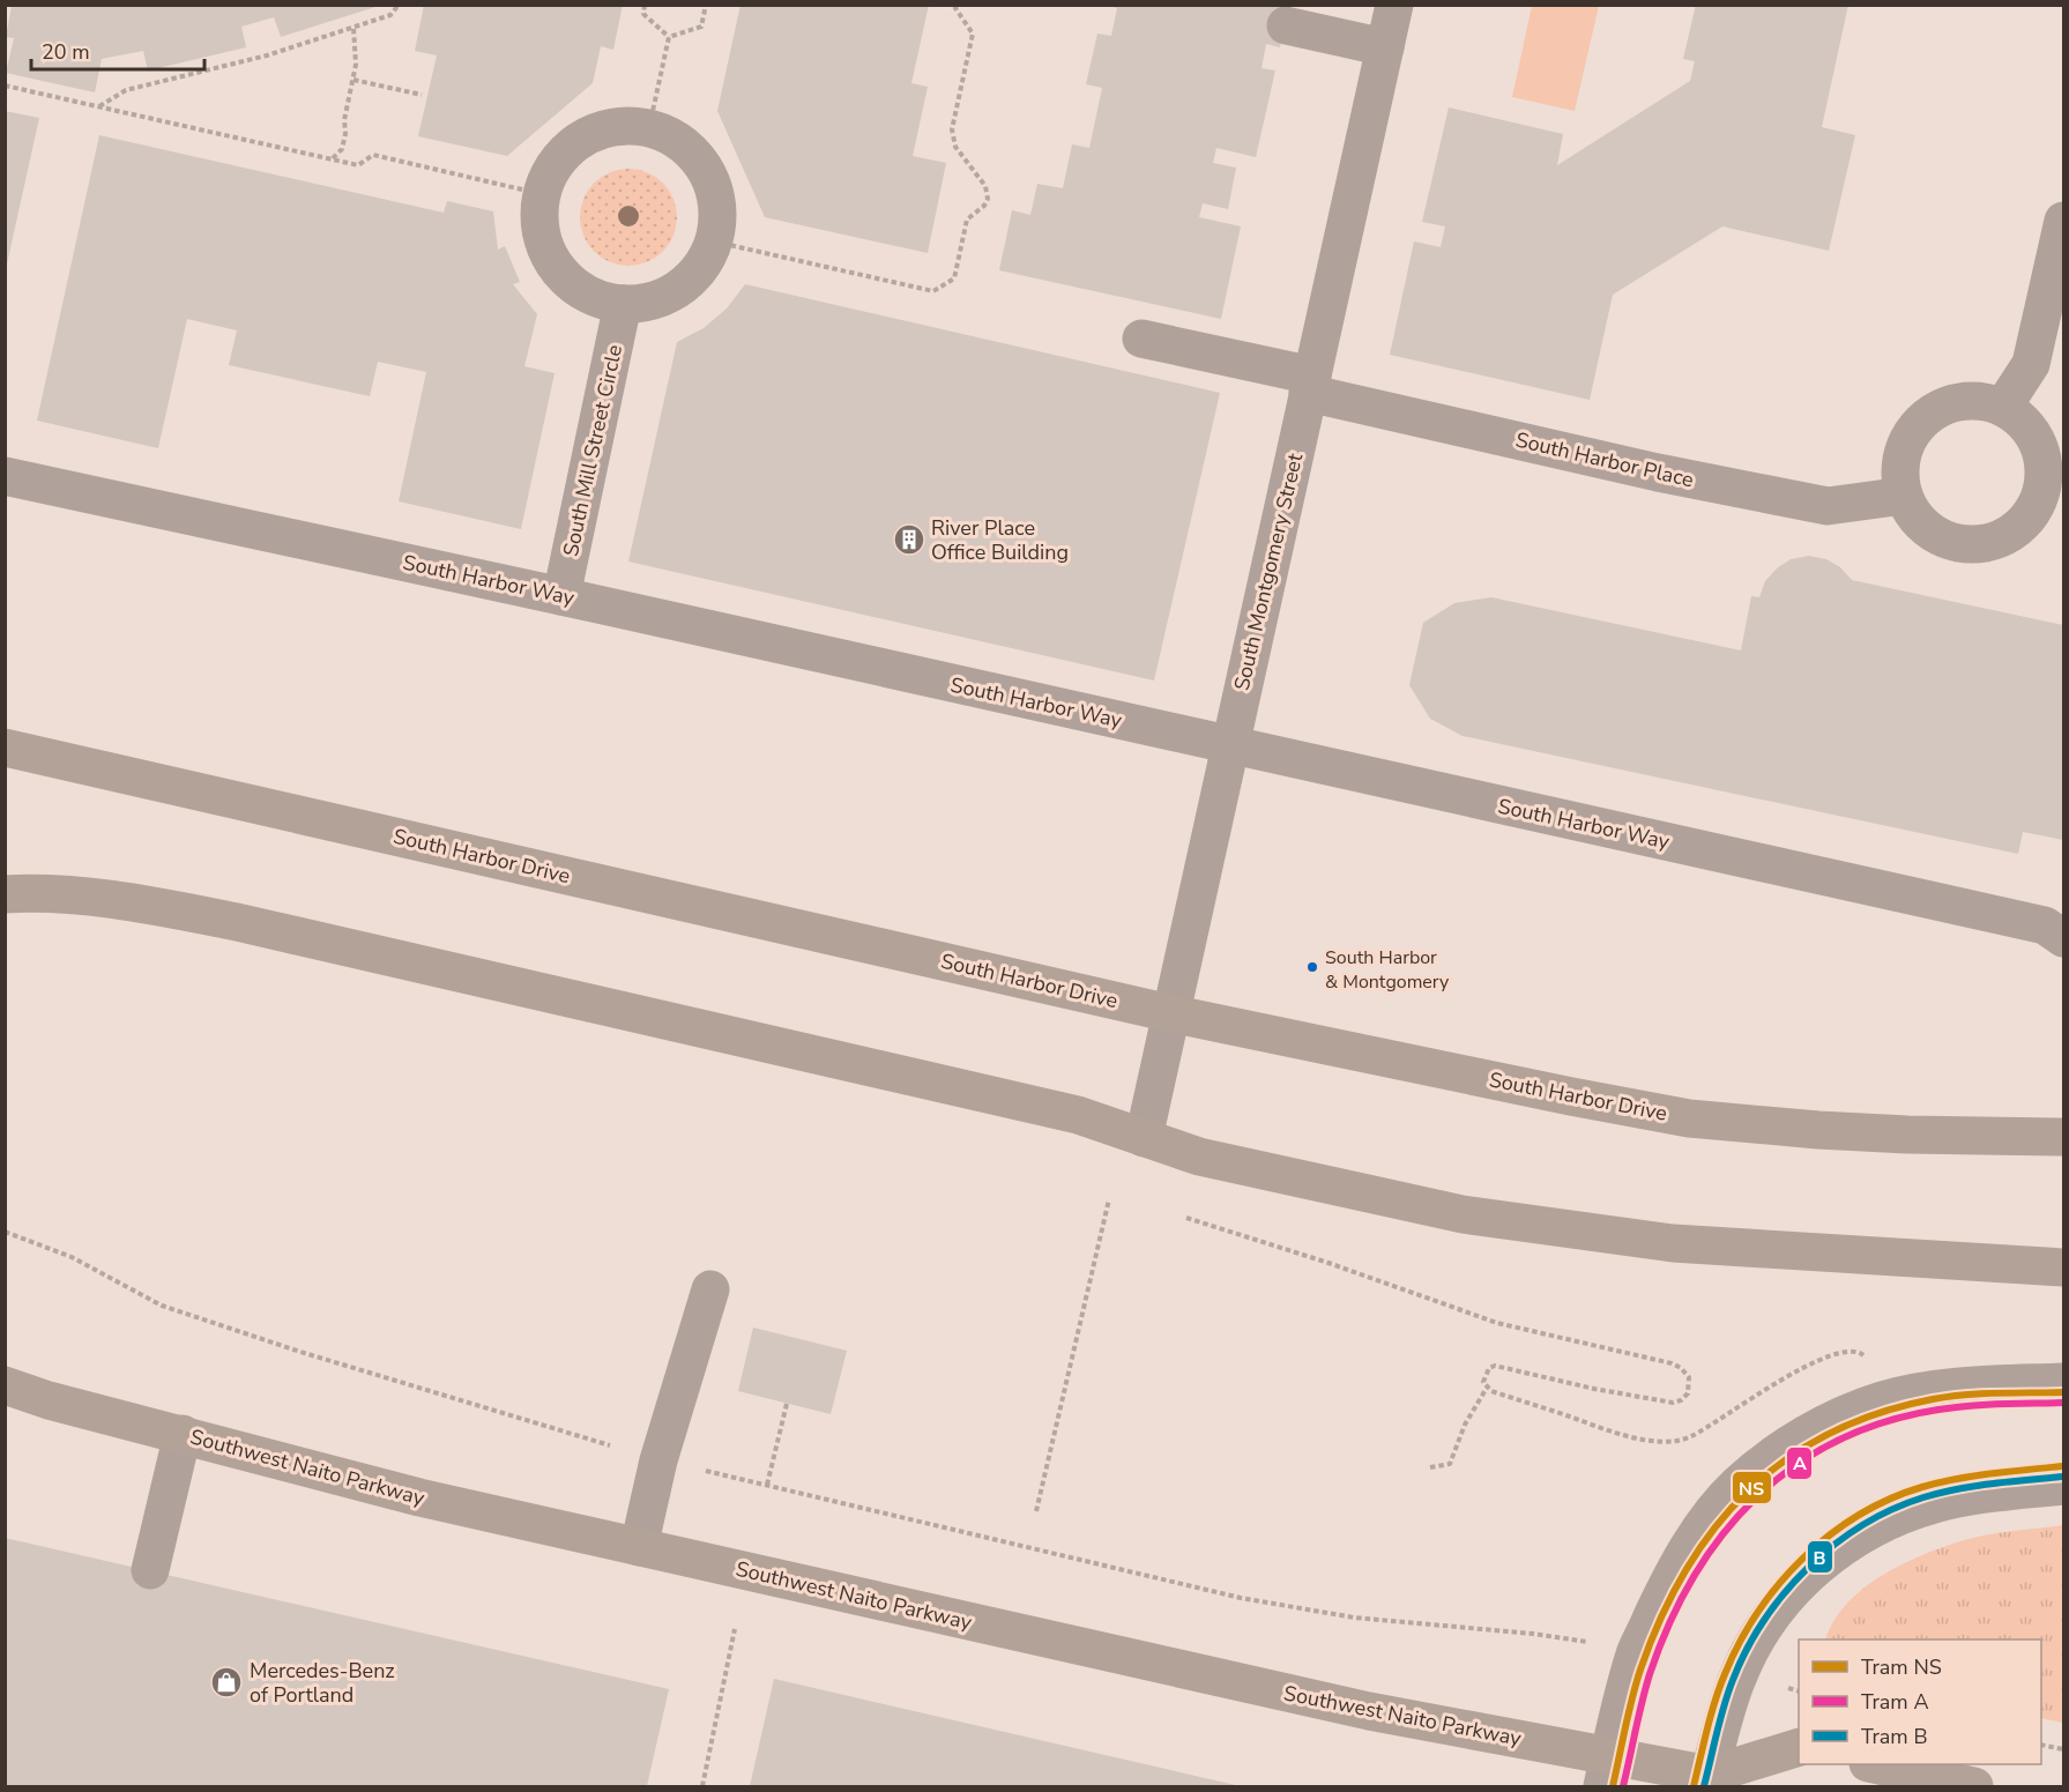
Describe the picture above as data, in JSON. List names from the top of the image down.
{
  "streets": {
    "main road": ["South Harbor Drive", "Southwest Naito Parkway"],
    "street": [
      "South Mill Street Circle",
      "South Harbor Place",
      "South Montgomery Street",
      "South Harbor Way"
    ]
  },
  "crossings": [
    ["South Mill Street Circle", "South Harbor Way"],
    ["South Harbor Place", "South Montgomery Street"],
    ["South Montgomery Street", "South Harbor Way"],
    ["South Montgomery Street", "South Harbor Drive"]
  ],
  "places": {
    "building": ["River Place Office Building"],
    "other": ["South Harbor & Montgomery"],
    "shop": ["Mercedes-Benz of Portland"]
  },
  "lines": ["tram line NS", "tram line A", "tram line B"],
  "legend": ["Tram NS", "Tram A", "Tram B"],
  "scale_bar": "20 m"
}
